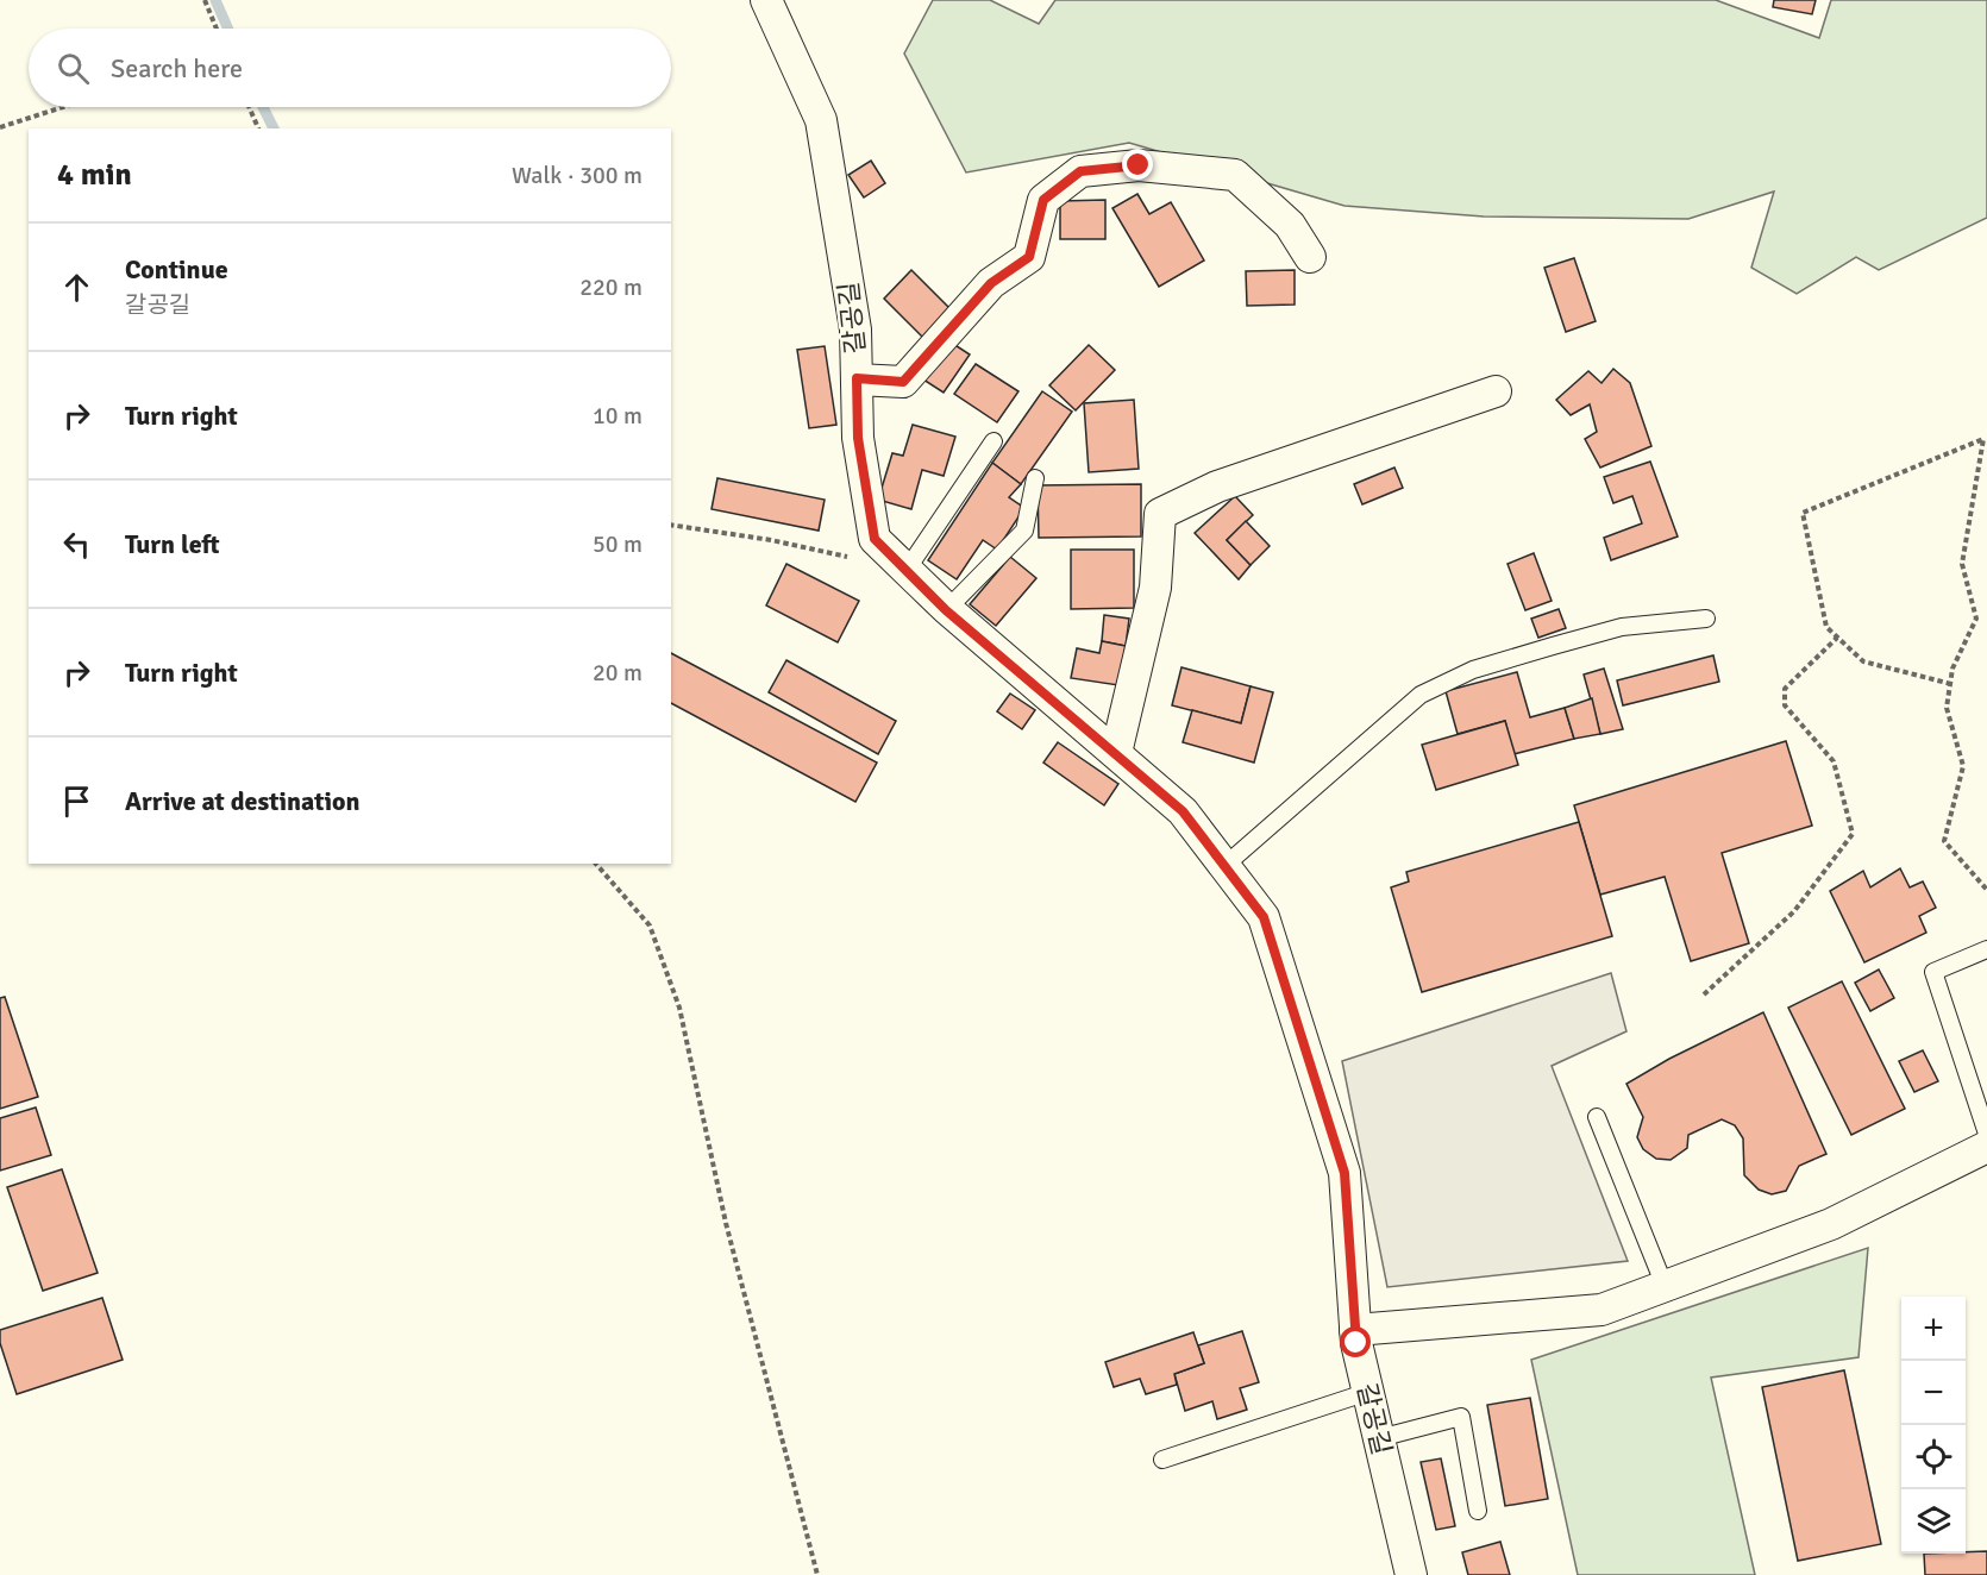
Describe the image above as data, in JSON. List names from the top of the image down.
{
  "streets": {
    "street": ["갈공길"]
  },
  "page": {
    "search": "Search here",
    "heading": ["4 min", "Walk · 300 m"],
    "list": [
      ["Continue", "갈공길", "220 m"],
      ["Turn right", "10 m"],
      ["Turn left", "50 m"],
      ["Turn right", "20 m"],
      "Arrive at destination"
    ],
    "map_buttons": ["+", "−"]
  }
}
